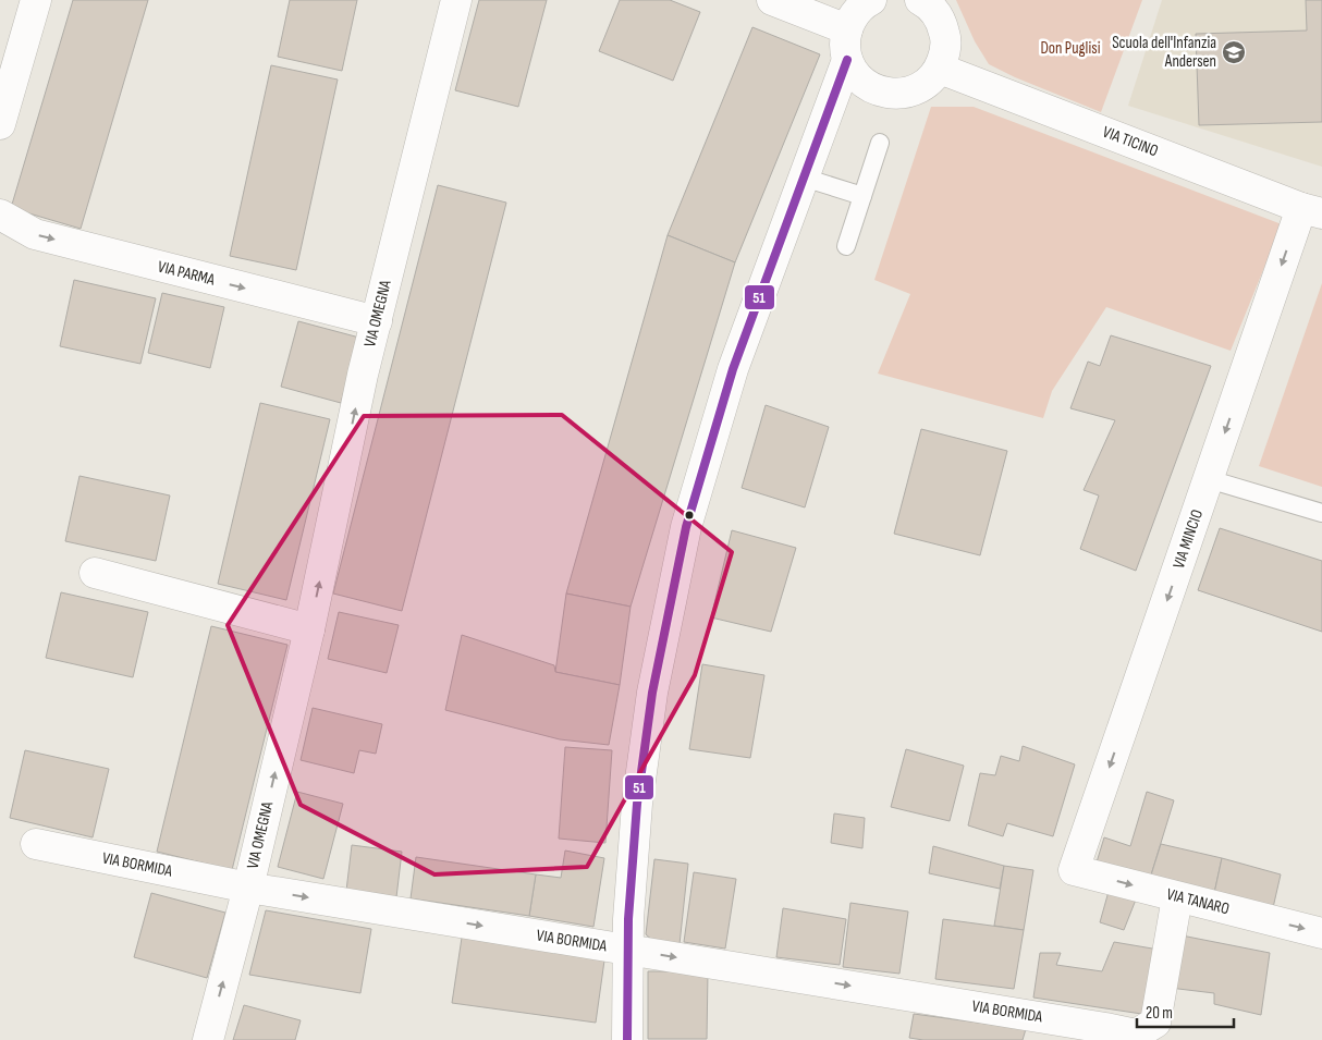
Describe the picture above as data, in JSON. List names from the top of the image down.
{
  "streets": {
    "street": [
      "VIA TICINO",
      "VIA PARMA",
      "VIA OMEGNA",
      "VIA MINCIO",
      "VIA BORMIDA",
      "VIA TANARO"
    ]
  },
  "crossings": [
    ["VIA TICINO", "VIA MINCIO"],
    ["VIA PARMA", "VIA OMEGNA"],
    ["VIA OMEGNA", "VIA BORMIDA"],
    ["VIA MINCIO", "VIA TANARO"]
  ],
  "one_way": [
    "VIA PARMA",
    "VIA OMEGNA",
    "VIA MINCIO",
    "VIA BORMIDA",
    "VIA TANARO"
  ],
  "parks": ["Don Puglisi"],
  "places": {
    "school or university": ["Scuola dell'Infanzia Andersen"]
  },
  "lines": ["transit line 51"],
  "scale_bar": "20 m"
}
